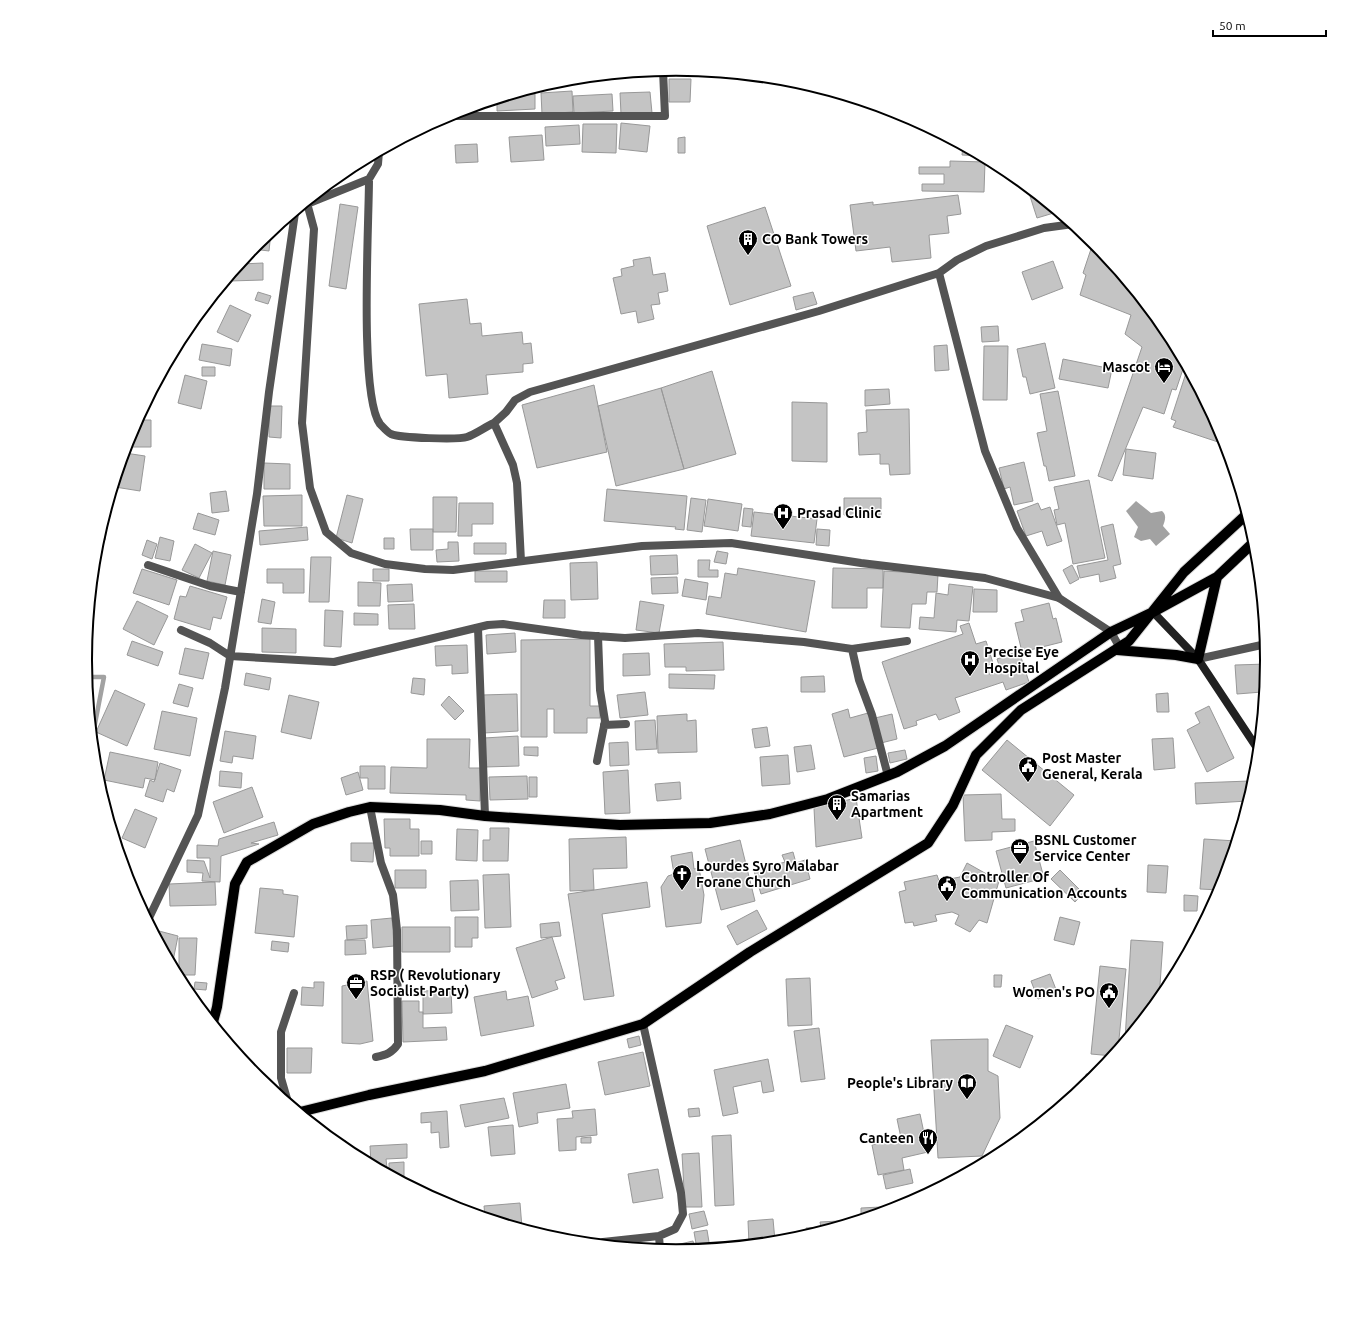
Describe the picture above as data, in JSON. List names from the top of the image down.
{
  "places": {
    "building": ["CO Bank Towers", "Samarias Apartment"],
    "hotel": ["Mascot"],
    "hospital": ["Prasad Clinic", "Precise Eye Hospital"],
    "public building": ["Post Master General, Kerala", "Controller Of Communication Accounts", "Women's PO"],
    "office": ["BSNL Customer Service Center", "RSP ( Revolutionary Socialist Party)"],
    "church": ["Lourdes Syro Malabar Forane Church"],
    "library": ["People's Library"],
    "restaurant": ["Canteen"]
  },
  "scale_bar": "50 m"
}
